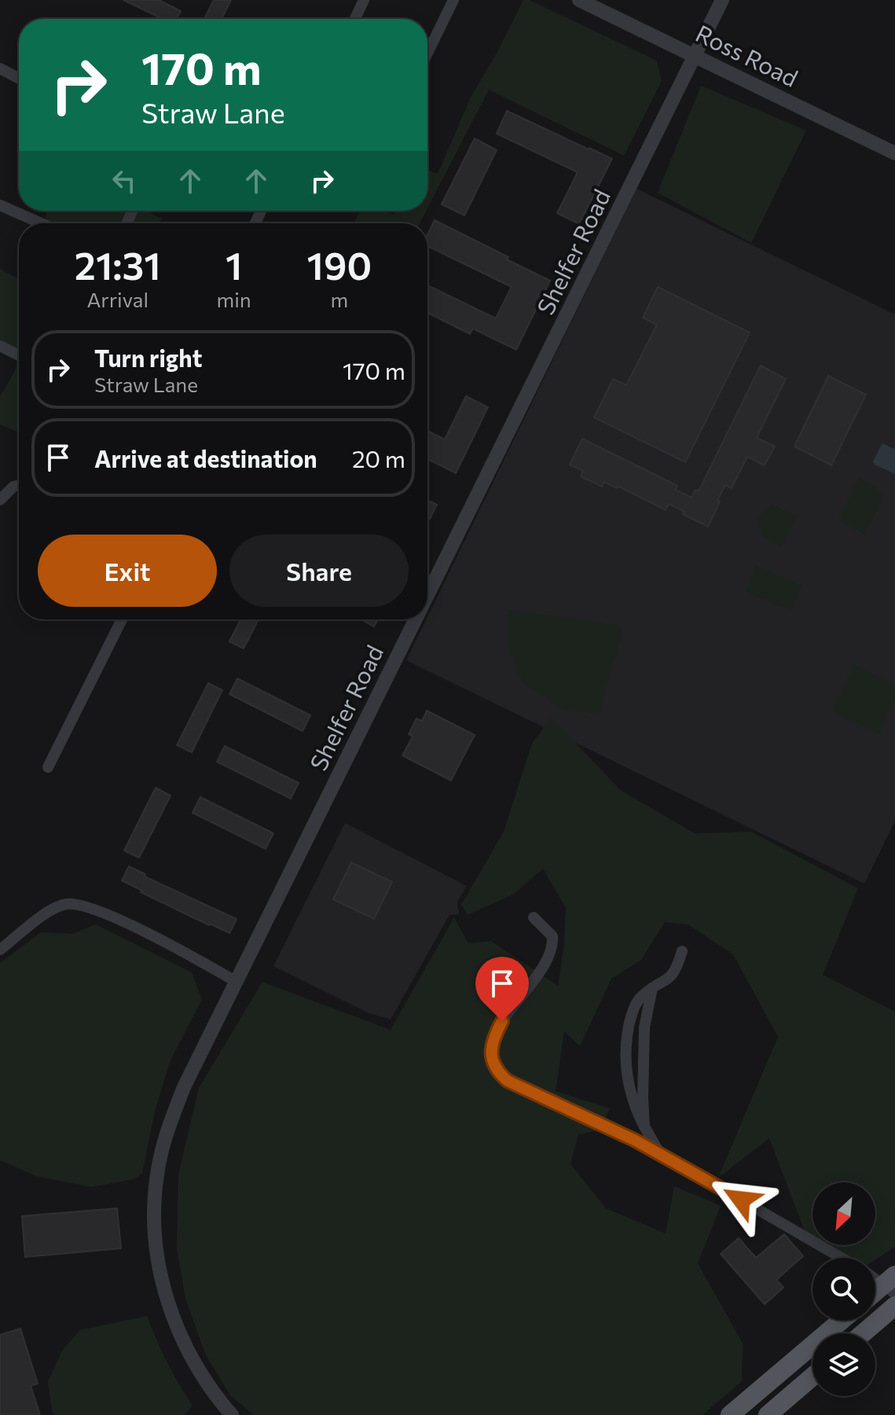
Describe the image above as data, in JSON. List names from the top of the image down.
{
  "streets": {
    "street": ["Ross Road", "Shelfer Road"]
  },
  "crossings": [
    ["Ross Road", "Shelfer Road"]
  ],
  "north": "bottom left",
  "page": {
    "turn": ["170 m", "Straw Lane"],
    "eta": [
      "21:31",
      "Arrival",
      "1",
      "min",
      "190",
      "m"
    ],
    "list": [
      {
        "name": "Turn right",
        "note": "Straw Lane",
        "value": "170 m"
      },
      {
        "name": "Arrive at destination",
        "value": "20 m"
      }
    ],
    "buttons": ["Exit", "Share"]
  }
}
